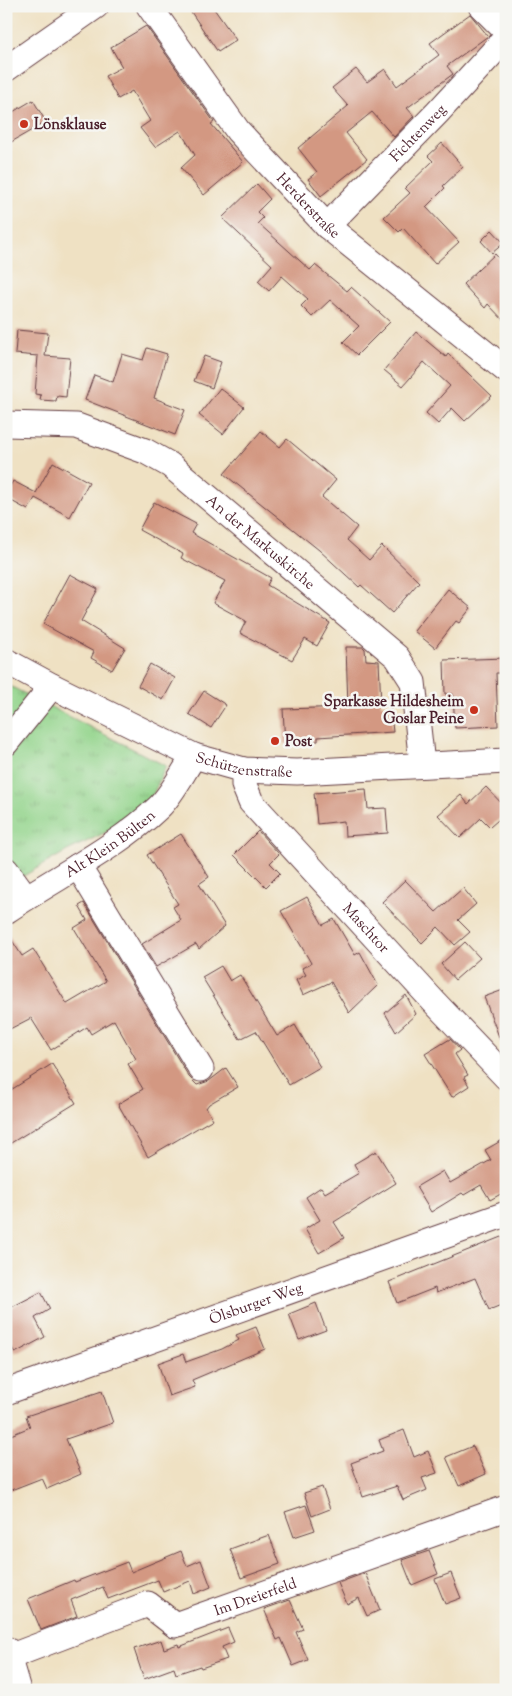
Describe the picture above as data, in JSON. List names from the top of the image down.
{
  "streets": {
    "street": [
      "Fichtenweg",
      "Herderstraße",
      "An der Markuskirche",
      "Schützenstraße",
      "Alt Klein Bülten",
      "Maschtor",
      "Ölsburger Weg",
      "Im Dreierfeld"
    ]
  },
  "crossings": [
    ["Fichtenweg", "Herderstraße"],
    ["An der Markuskirche", "Schützenstraße"],
    ["Schützenstraße", "Alt Klein Bülten"],
    ["Schützenstraße", "Maschtor"]
  ],
  "places": ["Lönsklause", "Sparkasse Hildesheim Goslar Peine", "Post"]
}
